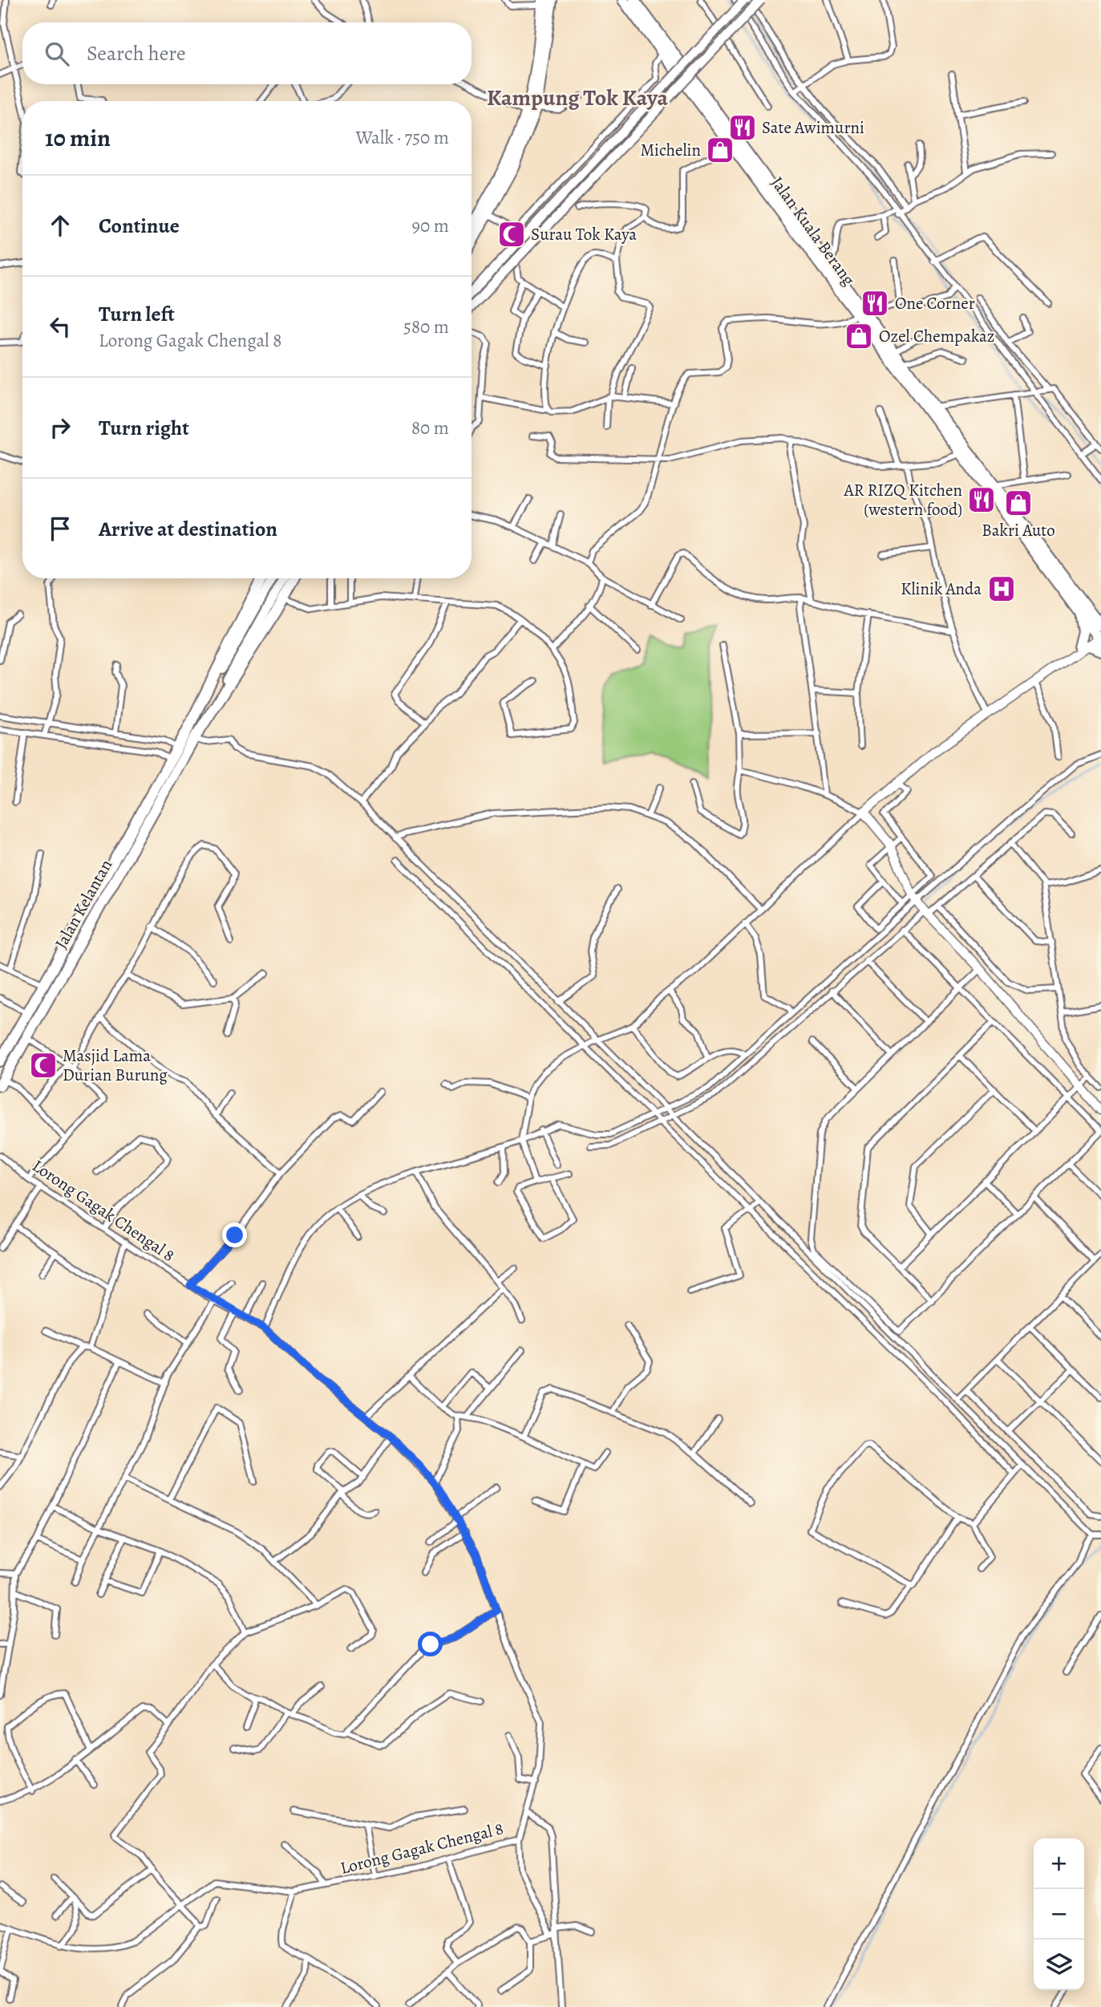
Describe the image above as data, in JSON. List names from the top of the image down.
{
  "streets": {
    "highway": ["Jalan Kuala Berang", "Jalan Kelantan"],
    "street": ["Lorong Gagak Chengal 8"]
  },
  "districts": ["Kampung Tok Kaya"],
  "places": {
    "restaurant": ["Sate Awimurni", "One Corner", "AR RIZQ Kitchen (western food)"],
    "shop": ["Michelin", "Ozel Chempakaz", "Bakri Auto"],
    "mosque": ["Surau Tok Kaya", "Masjid Lama Durian Burung"],
    "hospital": ["Klinik Anda"]
  },
  "page": {
    "search": "Search here",
    "heading": ["10 min", "Walk · 750 m"],
    "list": [
      ["Continue", "90 m"],
      ["Turn left", "Lorong Gagak Chengal 8", "580 m"],
      ["Turn right", "80 m"],
      "Arrive at destination"
    ],
    "map_buttons": ["+", "−"]
  }
}
